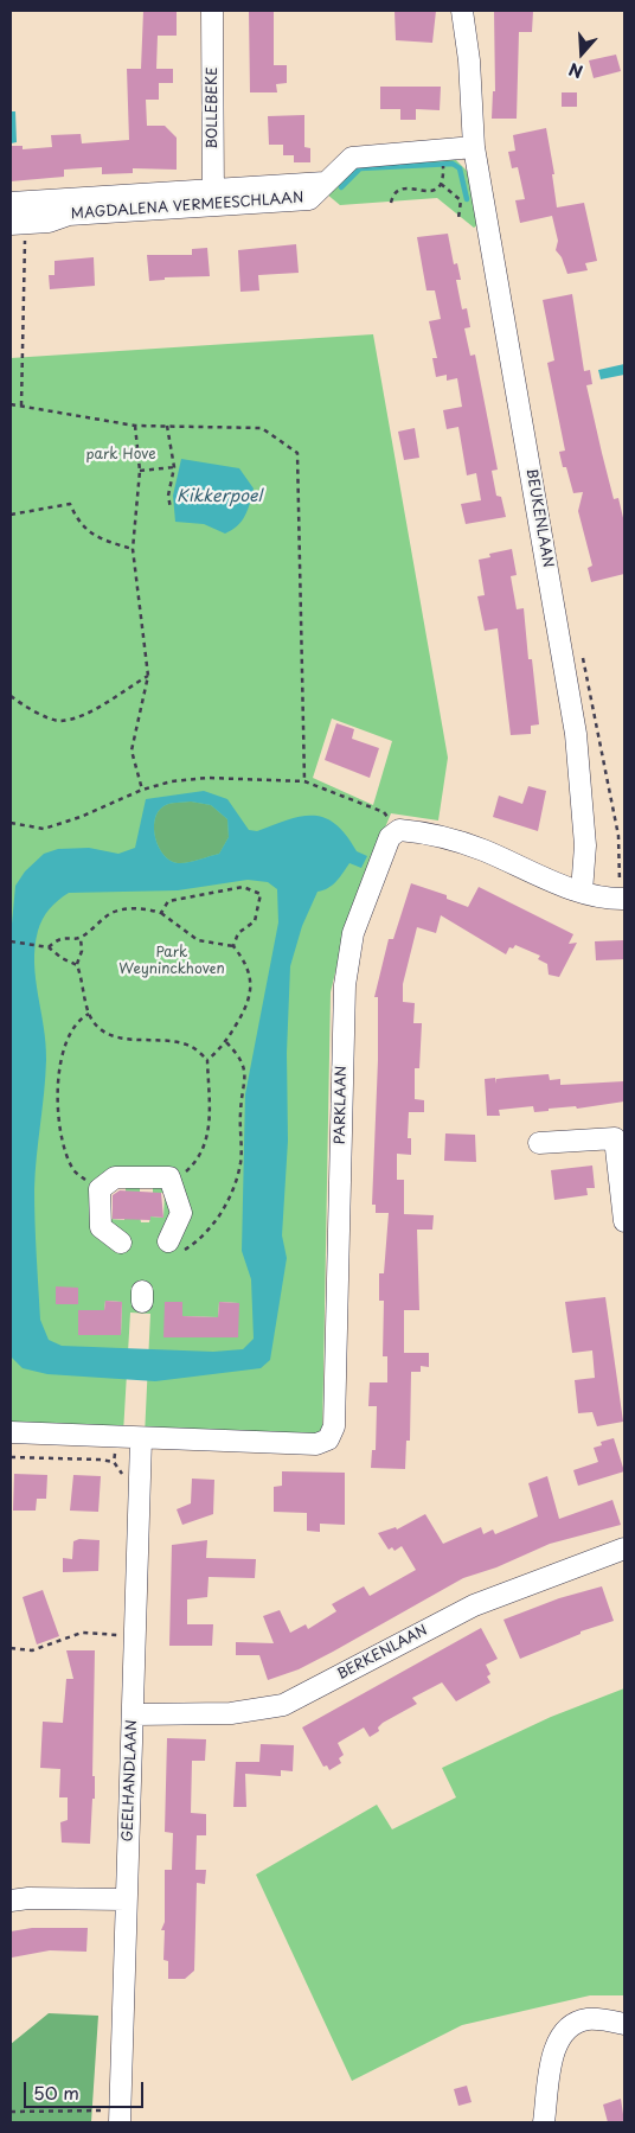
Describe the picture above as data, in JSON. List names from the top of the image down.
{
  "streets": {
    "street": [
      "BOLLEBEKE",
      "MAGDALENA VERMEESCHLAAN",
      "BEUKENLAAN",
      "PARKLAAN",
      "BERKENLAAN",
      "GEELHANDLAAN"
    ]
  },
  "crossings": [
    ["BOLLEBEKE", "MAGDALENA VERMEESCHLAAN"],
    ["MAGDALENA VERMEESCHLAAN", "BEUKENLAAN"],
    ["BEUKENLAAN", "PARKLAAN"],
    ["PARKLAAN", "GEELHANDLAAN"],
    ["BERKENLAAN", "GEELHANDLAAN"]
  ],
  "water": ["Kikkerpoel"],
  "parks": ["park Hove", "Park Weyninckhoven"],
  "scale_bar": "50 m",
  "north": "bottom"
}
